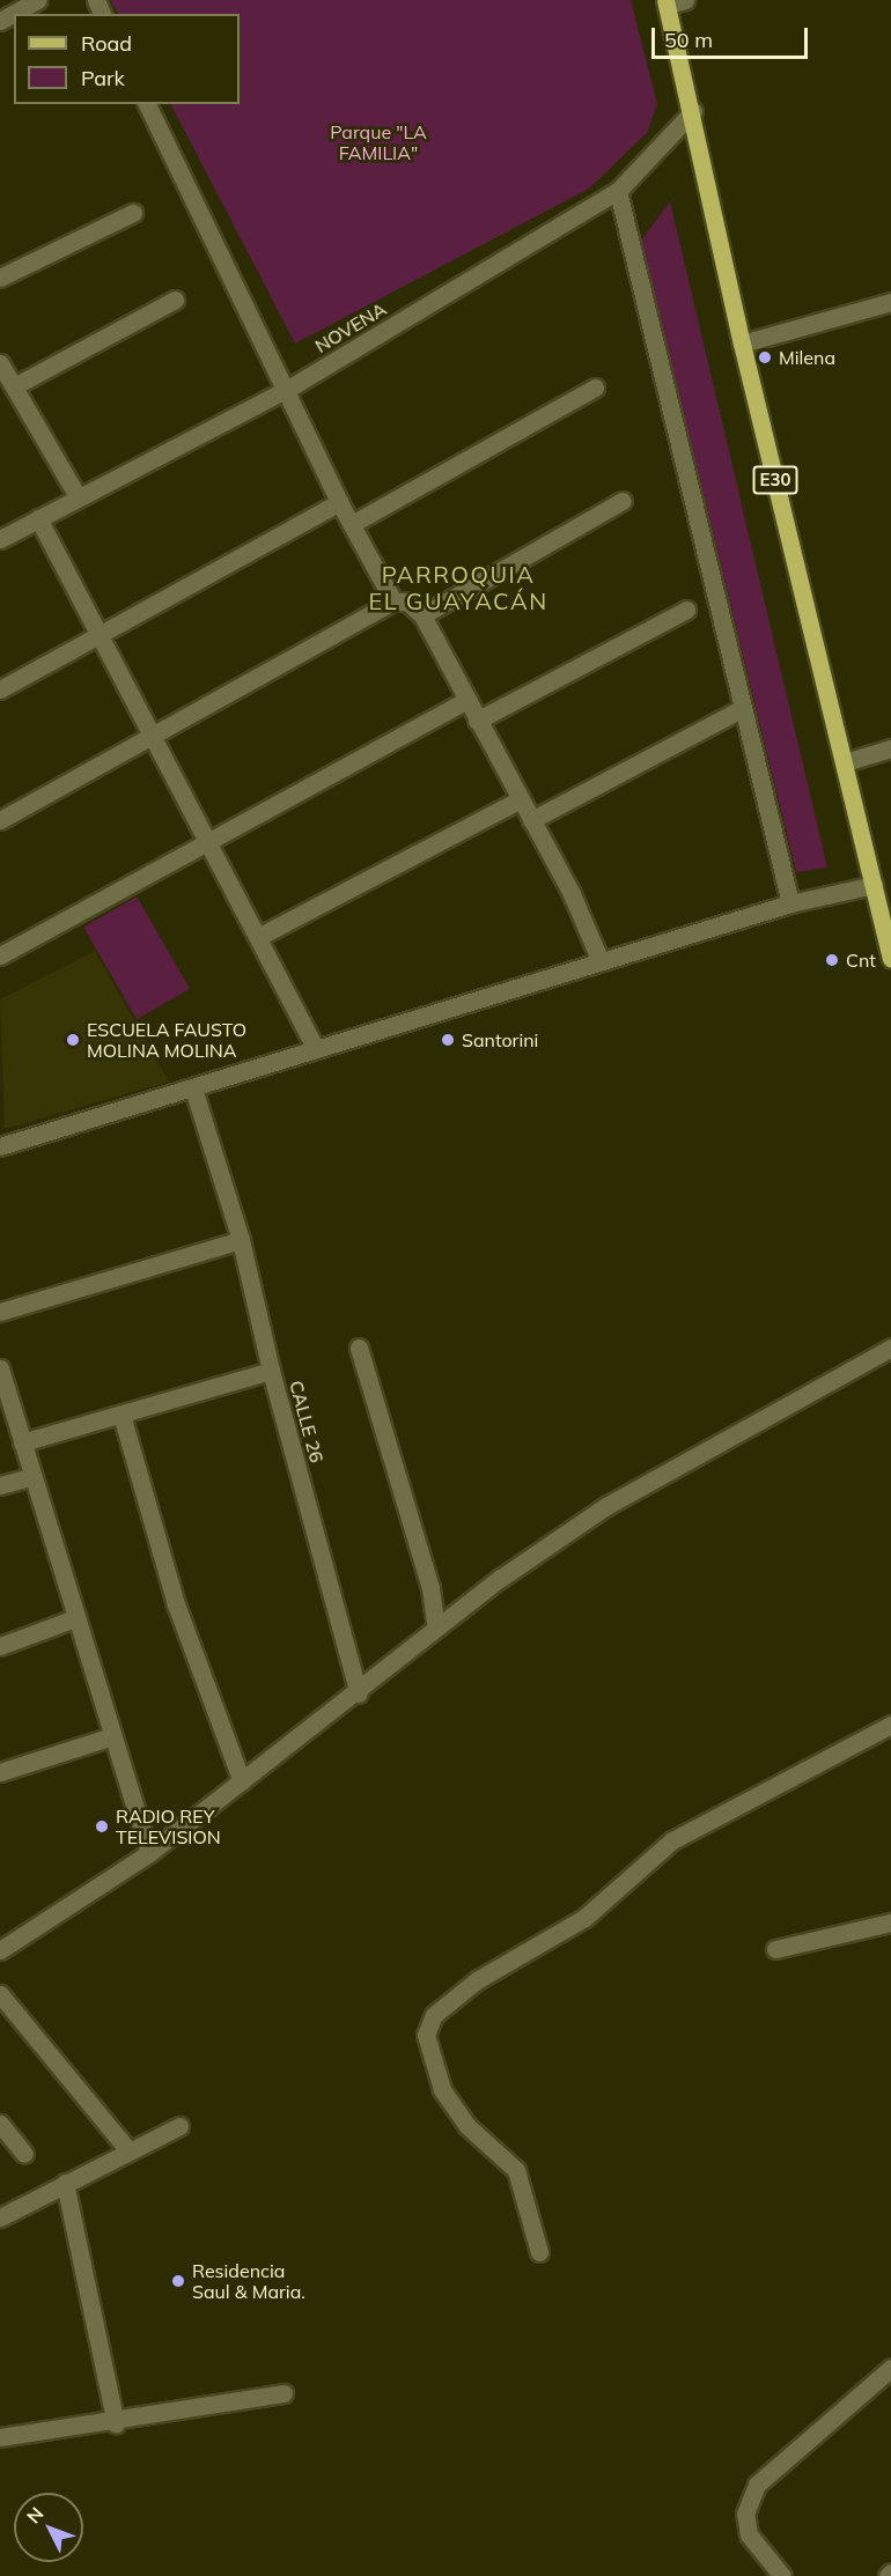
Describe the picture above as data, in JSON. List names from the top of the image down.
{
  "streets": {
    "main road": ["E30"],
    "street": ["NOVENA", "CALLE 26"]
  },
  "crossings": [
    ["NOVENA", "E30"]
  ],
  "districts": ["PARROQUIA EL GUAYACÁN"],
  "parks": ["Parque \"LA FAMILIA\""],
  "places": [
    "Milena",
    "Cnt",
    "ESCUELA FAUSTO MOLINA MOLINA",
    "Santorini",
    "RADIO REY TELEVISION",
    "Residencia Saul & Maria."
  ],
  "legend": ["Road", "Park"],
  "scale_bar": "50 m",
  "north": "top left"
}
